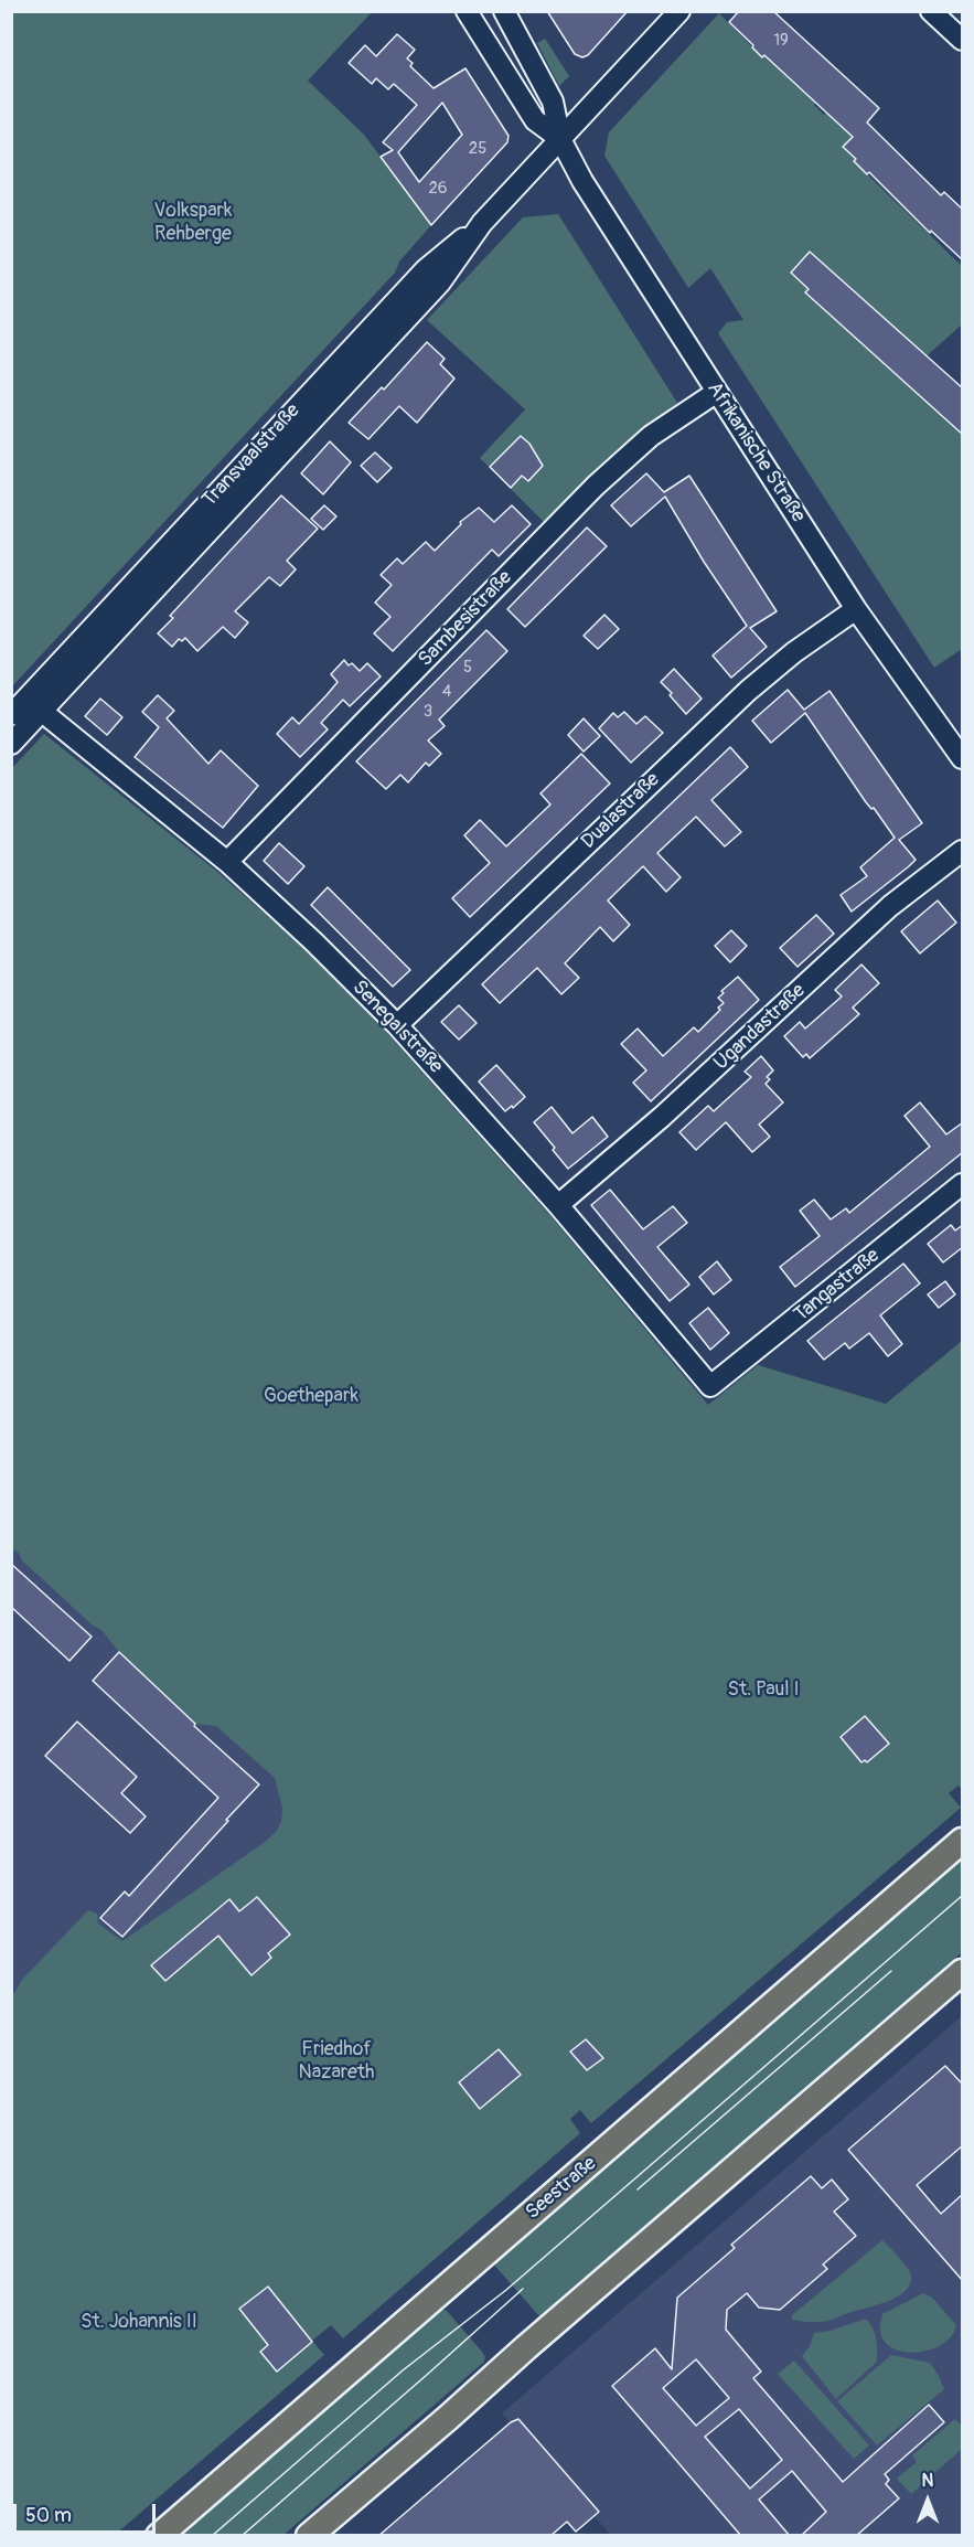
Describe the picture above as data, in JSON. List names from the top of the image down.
{
  "streets": {
    "main road": ["Seestraße"],
    "street": [
      "Afrikanische Straße",
      "Transvaalstraße",
      "Sambesistraße",
      "Dualastraße",
      "Senegalstraße",
      "Ugandastraße",
      "Tangastraße"
    ]
  },
  "crossings": [
    ["Afrikanische Straße", "Transvaalstraße"],
    ["Afrikanische Straße", "Sambesistraße"],
    ["Afrikanische Straße", "Dualastraße"],
    ["Transvaalstraße", "Senegalstraße"],
    ["Sambesistraße", "Senegalstraße"],
    ["Dualastraße", "Senegalstraße"],
    ["Senegalstraße", "Ugandastraße"],
    ["Senegalstraße", "Tangastraße"]
  ],
  "parks": [
    "Volkspark Rehberge",
    "Goethepark",
    "St. Paul I",
    "Friedhof Nazareth",
    "St. Johannis II"
  ],
  "house_numbers": [
    "19",
    "25",
    "26",
    "5",
    "4",
    "3"
  ],
  "scale_bar": "50 m",
  "north": "top"
}
